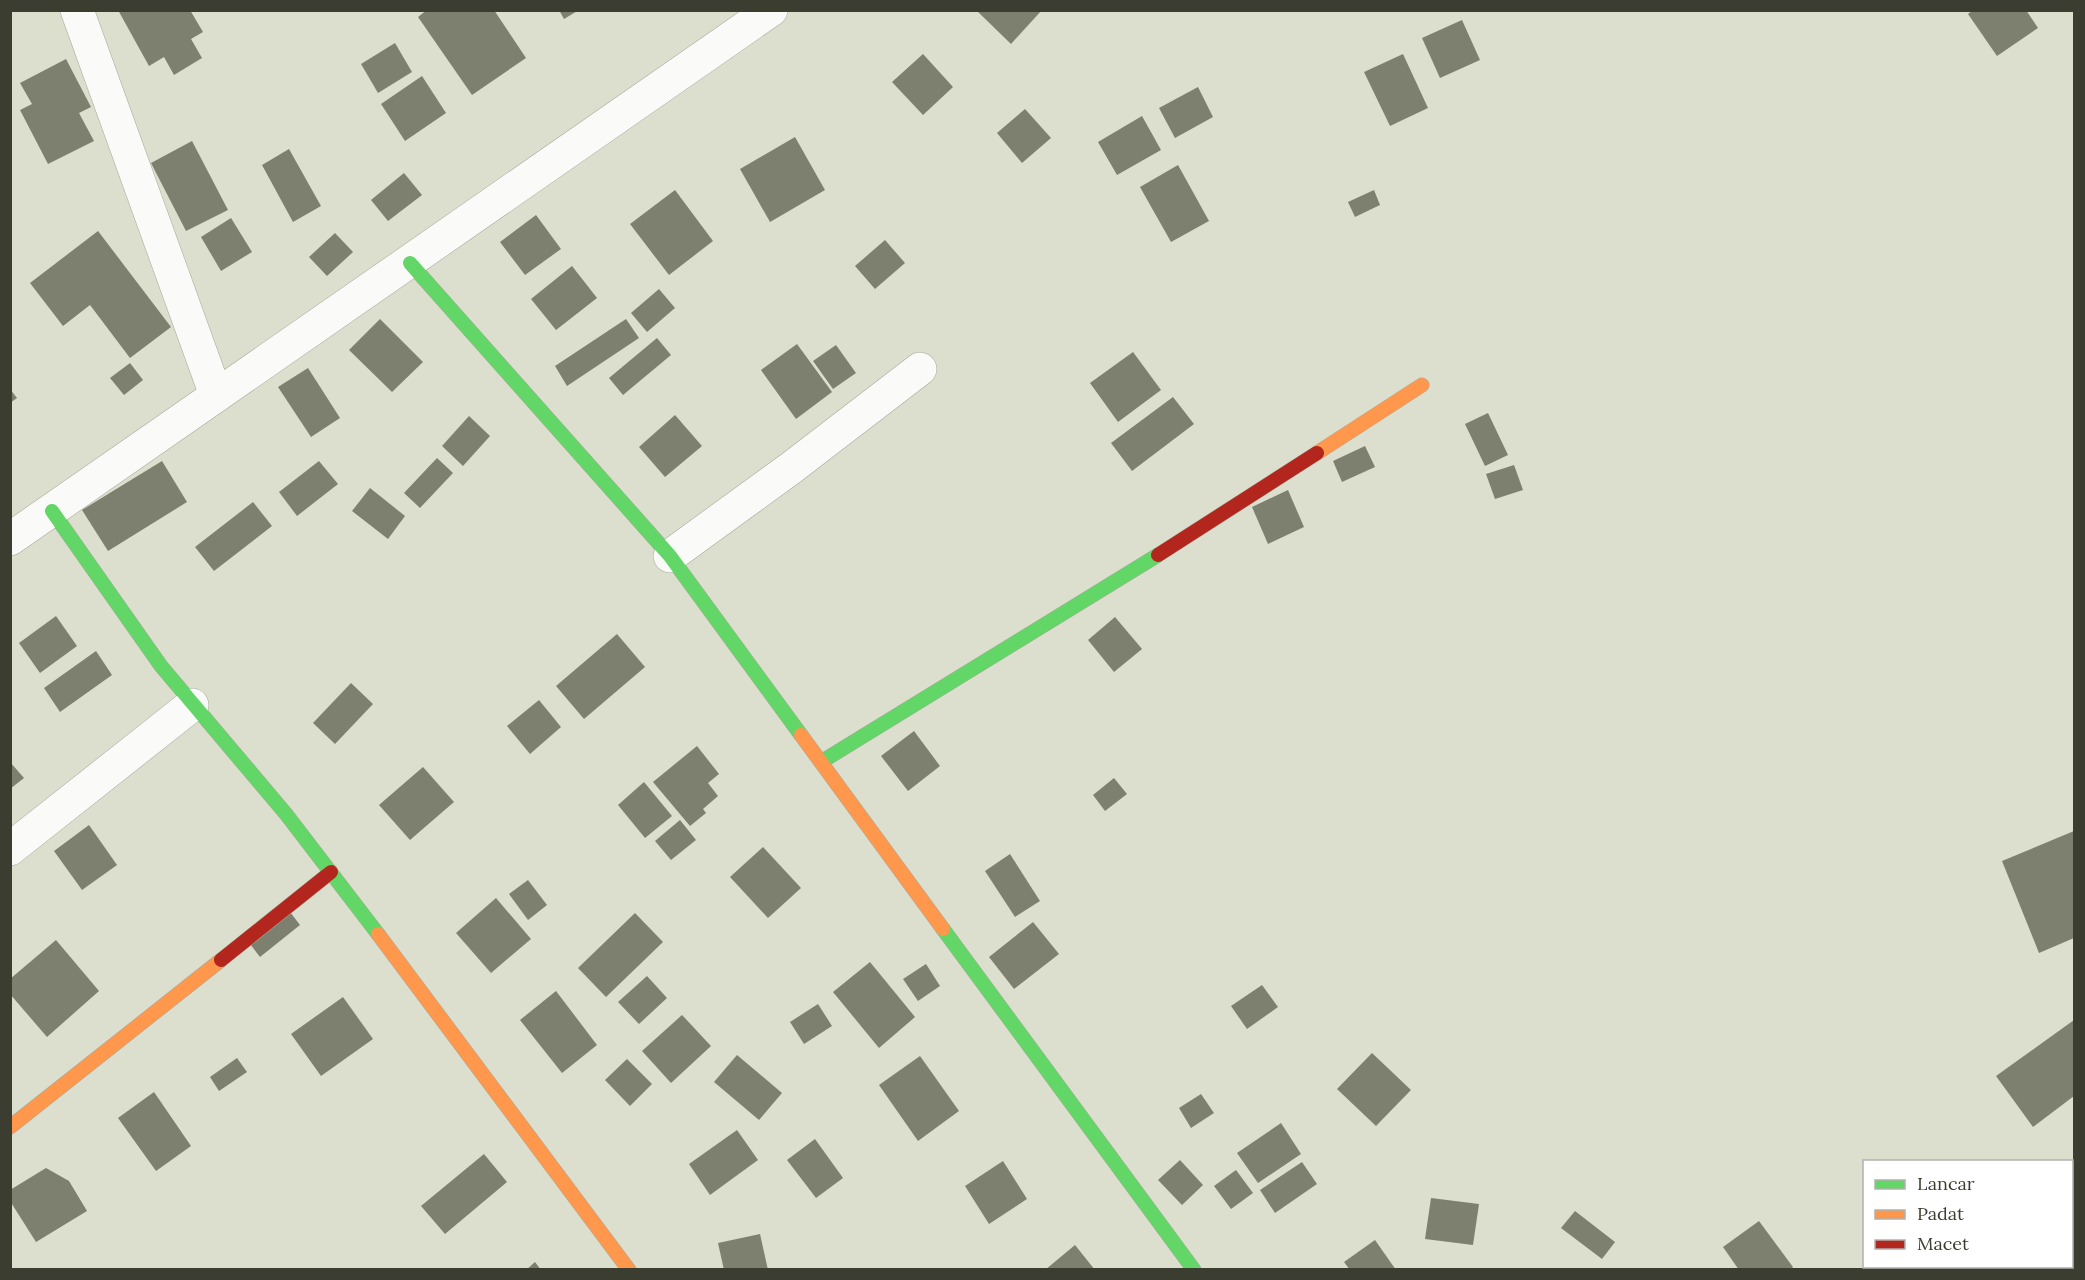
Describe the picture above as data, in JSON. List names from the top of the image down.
{
  "legend": ["Lancar", "Padat", "Macet"]
}
